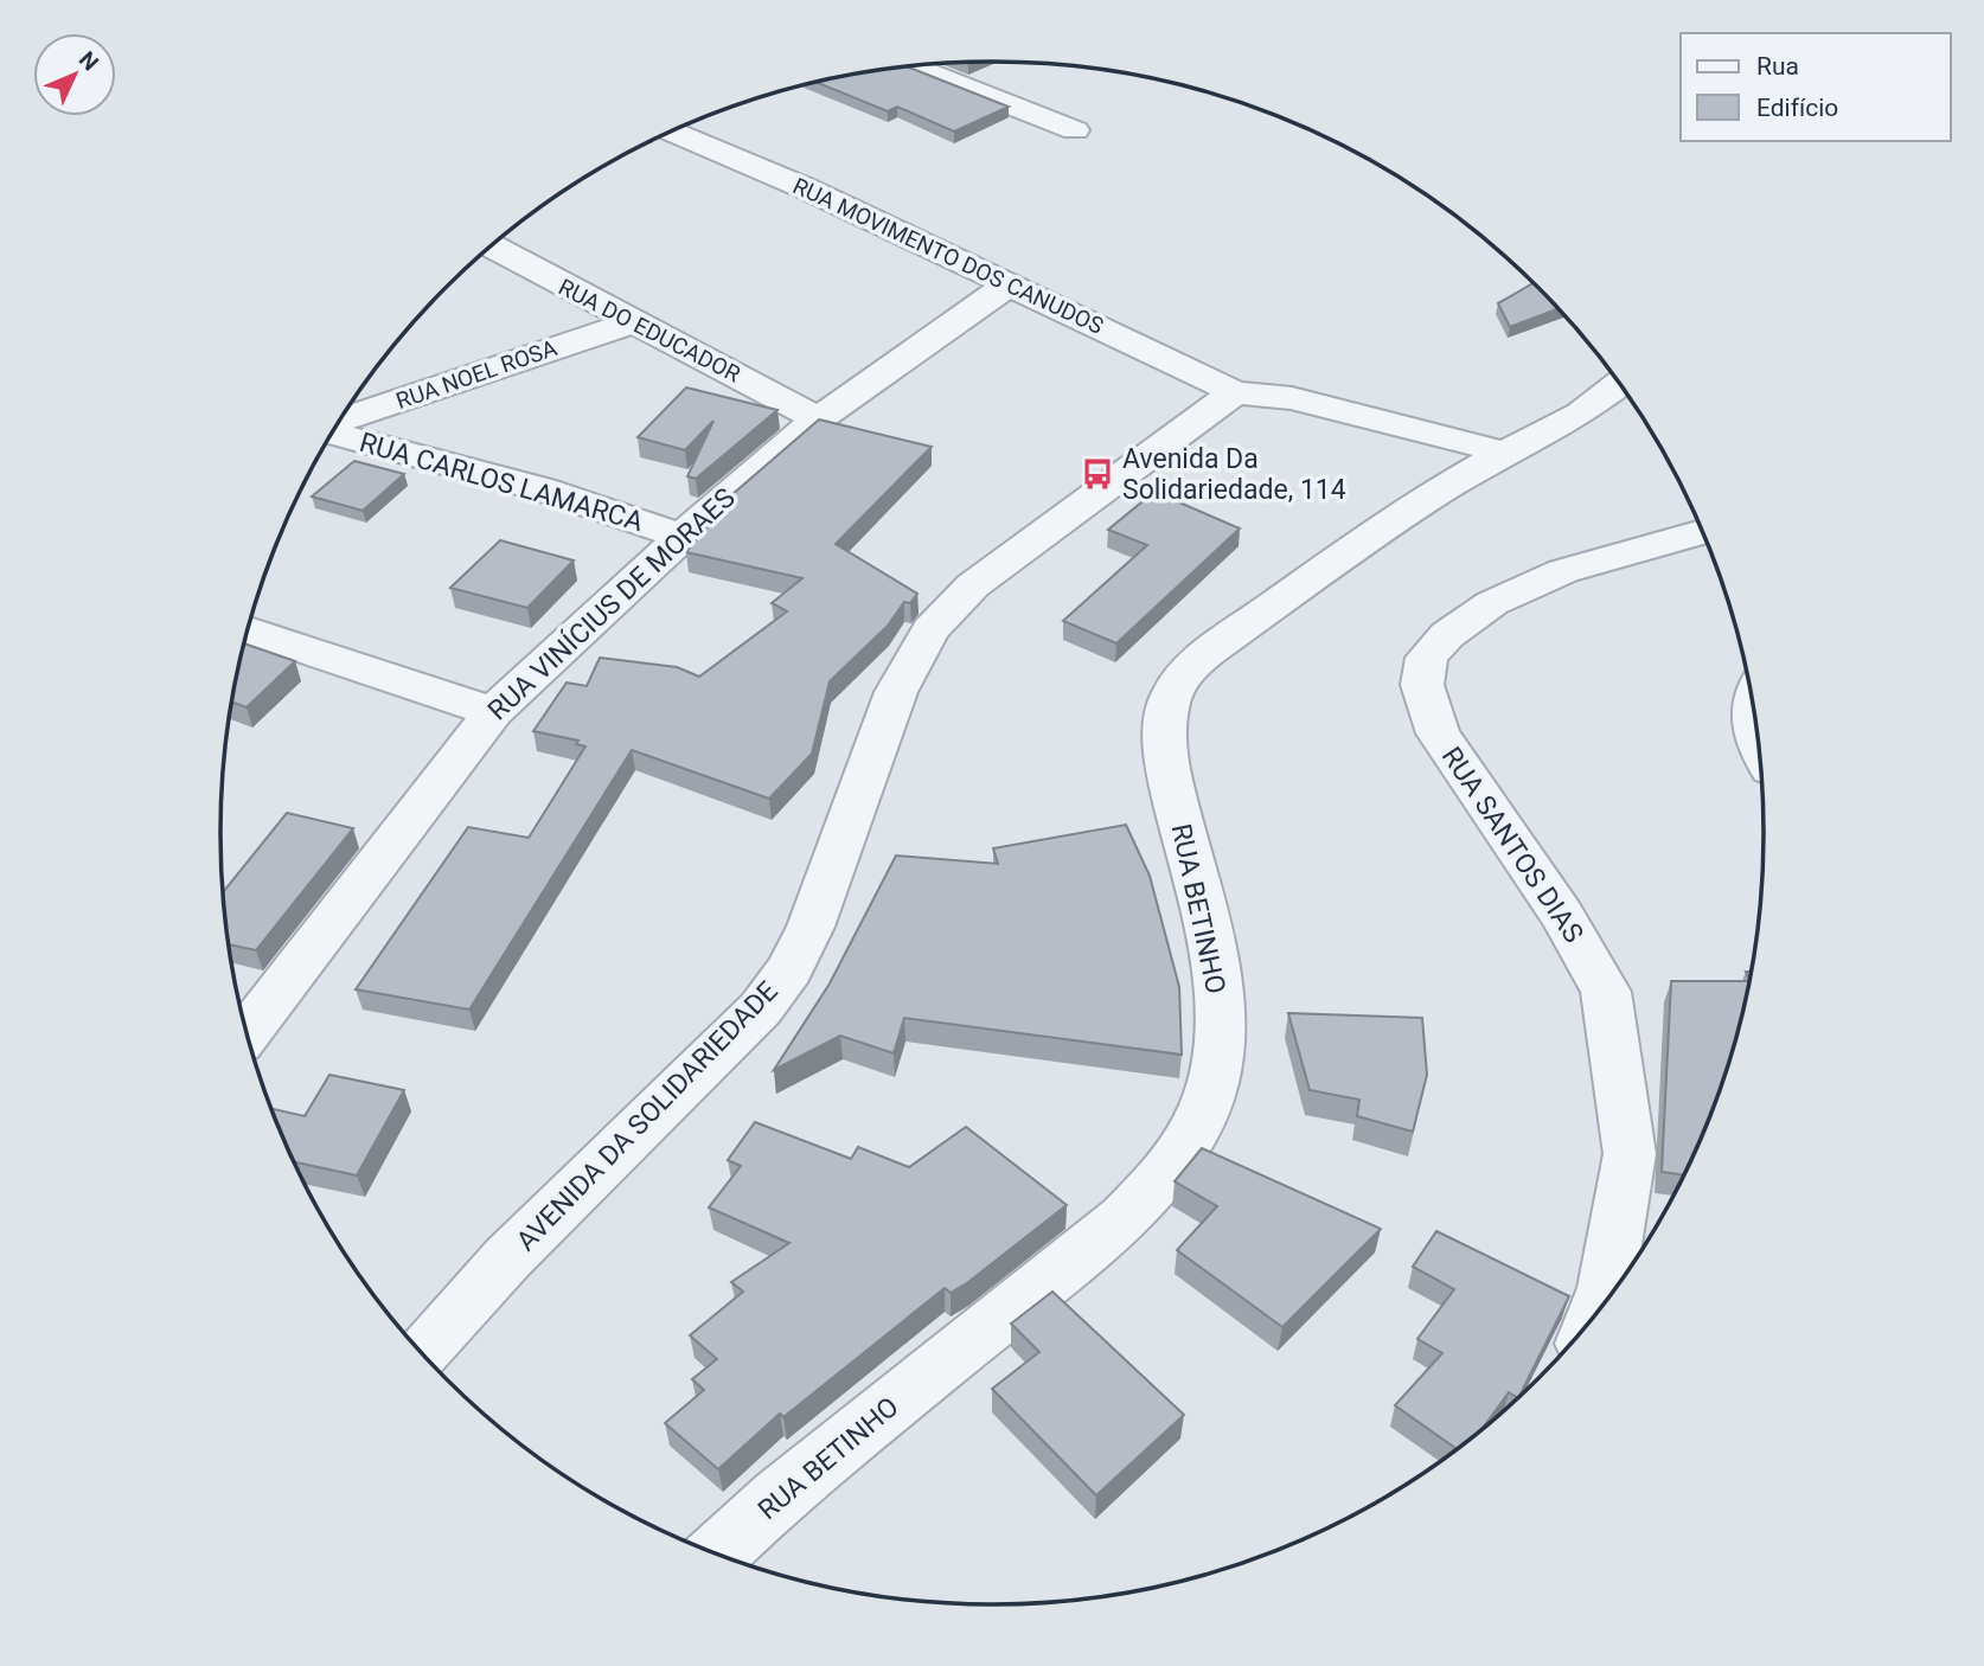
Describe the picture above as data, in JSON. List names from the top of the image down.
{
  "streets": {
    "street": [
      "RUA MOVIMENTO DOS CANUDOS",
      "RUA DO EDUCADOR",
      "RUA NOEL ROSA",
      "RUA CARLOS LAMARCA",
      "RUA VINÍCIUS DE MORAES",
      "RUA SANTOS DIAS",
      "RUA BETINHO",
      "AVENIDA DA SOLIDARIEDADE"
    ]
  },
  "crossings": [
    ["RUA MOVIMENTO DOS CANUDOS", "RUA VINÍCIUS DE MORAES"],
    ["RUA MOVIMENTO DOS CANUDOS", "AVENIDA DA SOLIDARIEDADE"],
    ["RUA DO EDUCADOR", "RUA NOEL ROSA"],
    ["RUA DO EDUCADOR", "RUA VINÍCIUS DE MORAES"],
    ["RUA CARLOS LAMARCA", "RUA VINÍCIUS DE MORAES"]
  ],
  "places": {
    "bus stop": ["Avenida Da Solidariedade, 114"]
  },
  "legend": ["Rua", "Edifício"],
  "north": "top right"
}
